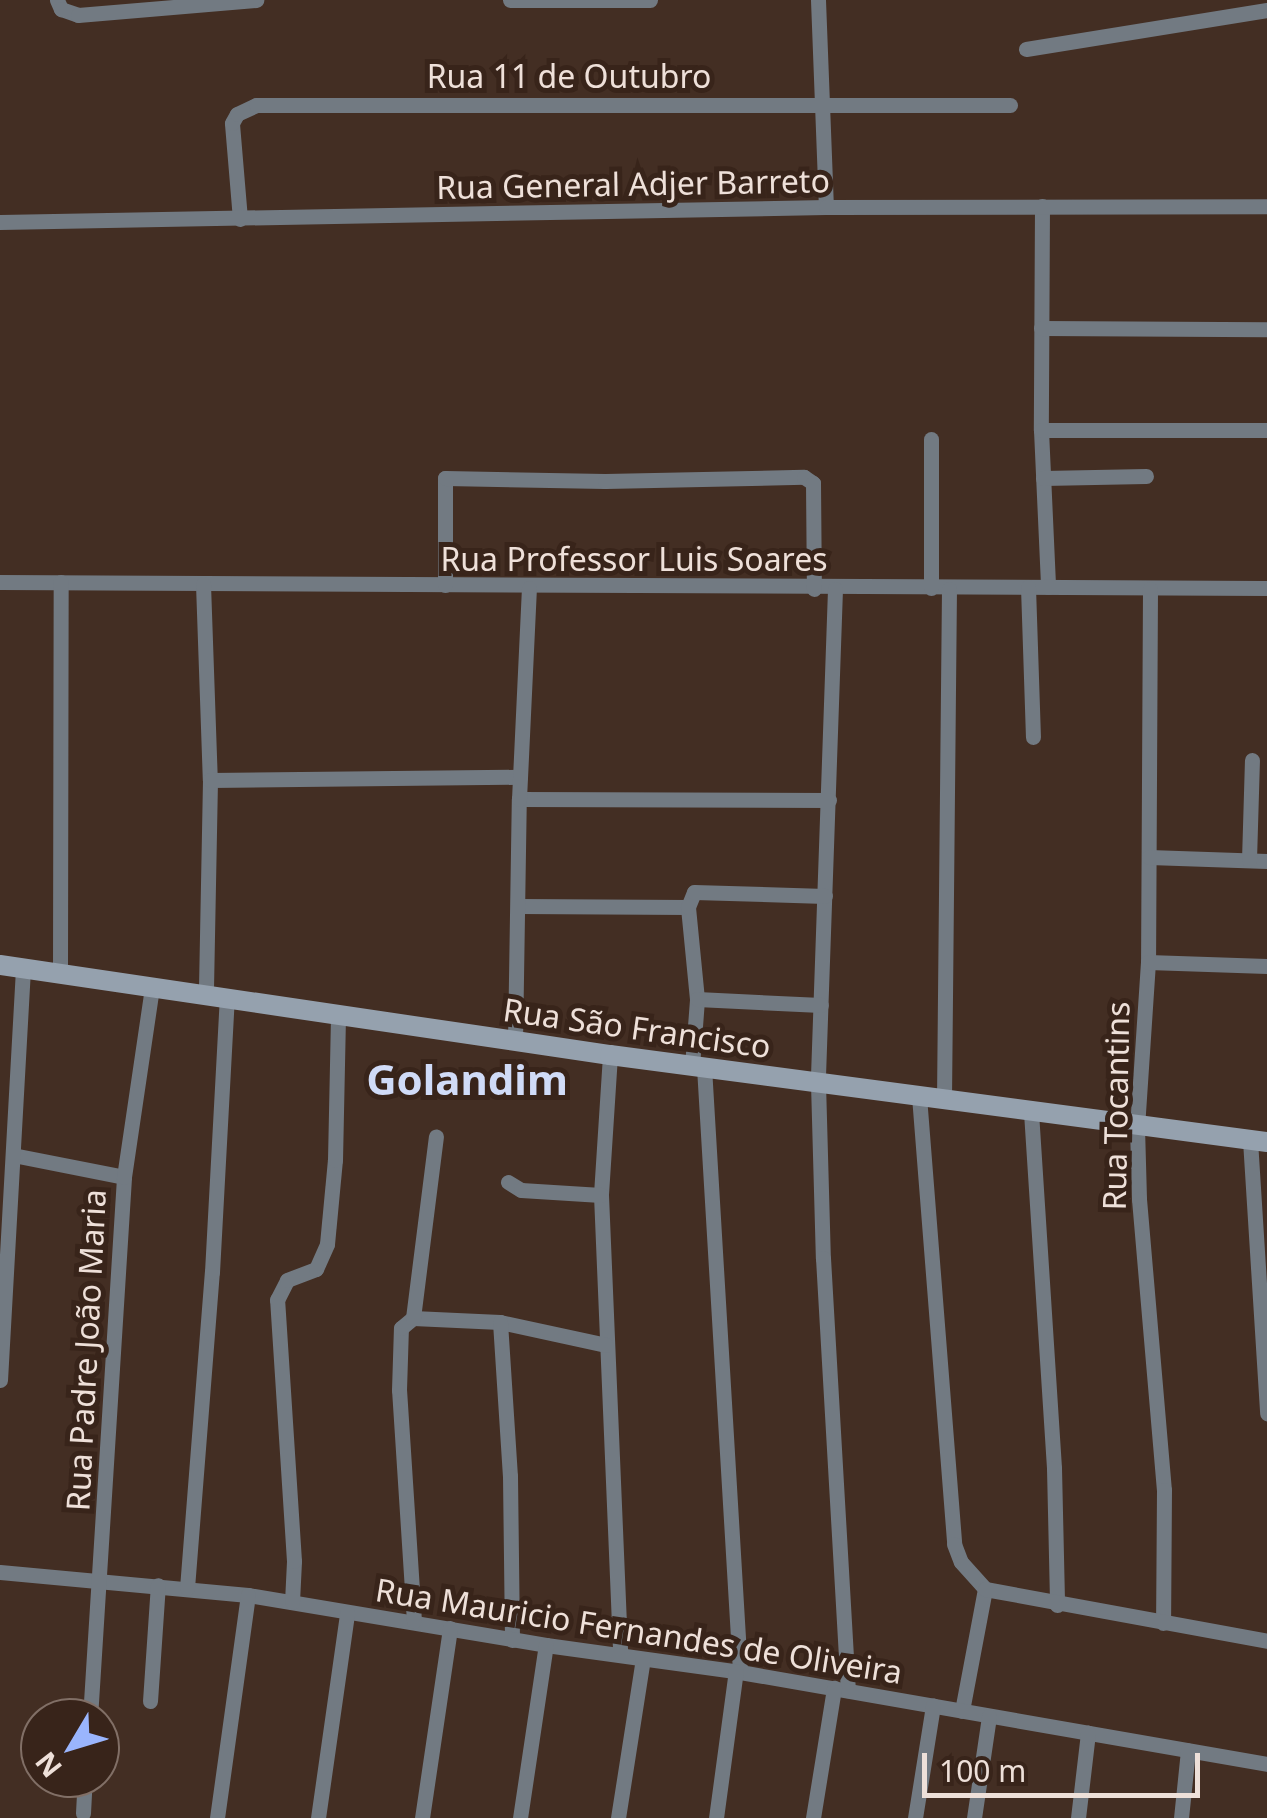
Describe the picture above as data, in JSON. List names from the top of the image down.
{
  "streets": {
    "street": [
      "Rua 11 de Outubro",
      "Rua General Adjer Barreto",
      "Rua Professor Luis Soares",
      "Rua São Francisco",
      "Rua Tocantins",
      "Rua Padre João Maria",
      "Rua Mauricio Fernandes de Oliveira"
    ]
  },
  "crossings": [
    ["Rua 11 de Outubro", "Rua General Adjer Barreto"],
    ["Rua Professor Luis Soares", "Rua Tocantins"],
    ["Rua São Francisco", "Rua Tocantins"],
    ["Rua São Francisco", "Rua Padre João Maria"],
    ["Rua Padre João Maria", "Rua Mauricio Fernandes de Oliveira"]
  ],
  "districts": ["Golandim"],
  "scale_bar": "100 m",
  "north": "bottom left"
}
